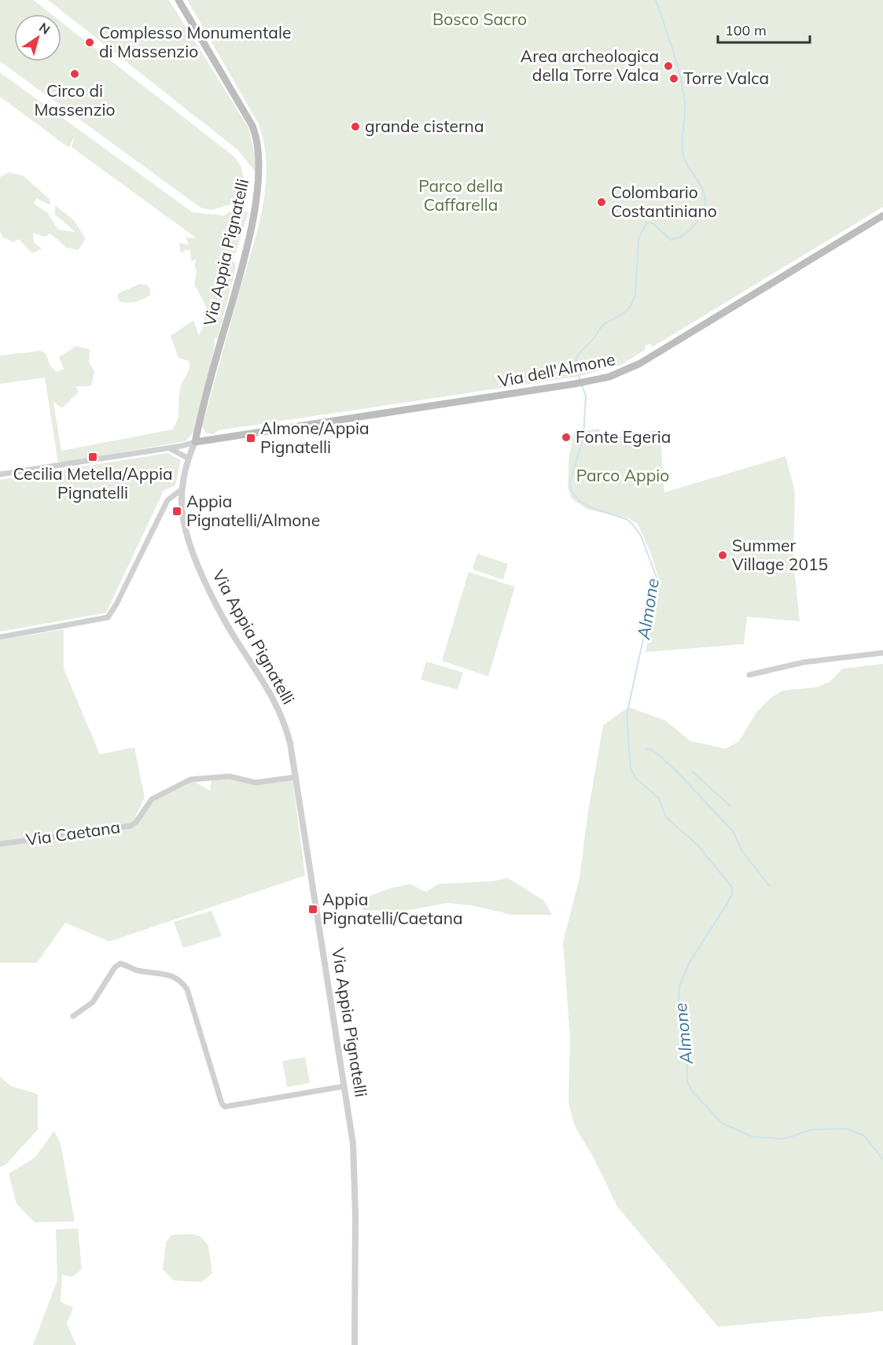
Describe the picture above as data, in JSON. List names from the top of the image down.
{
  "streets": {
    "main road": ["Via Appia Pignatelli", "Via dell'Almone"],
    "street": ["Via Caetana"]
  },
  "crossings": [
    ["Via Appia Pignatelli", "Via dell'Almone"],
    ["Via Appia Pignatelli", "Via Caetana"]
  ],
  "water": ["Almone"],
  "parks": ["Bosco Sacro", "Parco della Caffarella", "Parco Appio"],
  "places": {
    "other": [
      "Complesso Monumentale di Massenzio",
      "Area archeologica della Torre Valca",
      "Circo di Massenzio",
      "Torre Valca",
      "grande cisterna",
      "Colombario Costantiniano",
      "Fonte Egeria",
      "Summer Village 2015"
    ],
    "transit": [
      "Almone/Appia Pignatelli",
      "Cecilia Metella/Appia Pignatelli",
      "Appia Pignatelli/Almone",
      "Appia Pignatelli/Caetana"
    ]
  },
  "scale_bar": "100 m",
  "north": "top right"
}
